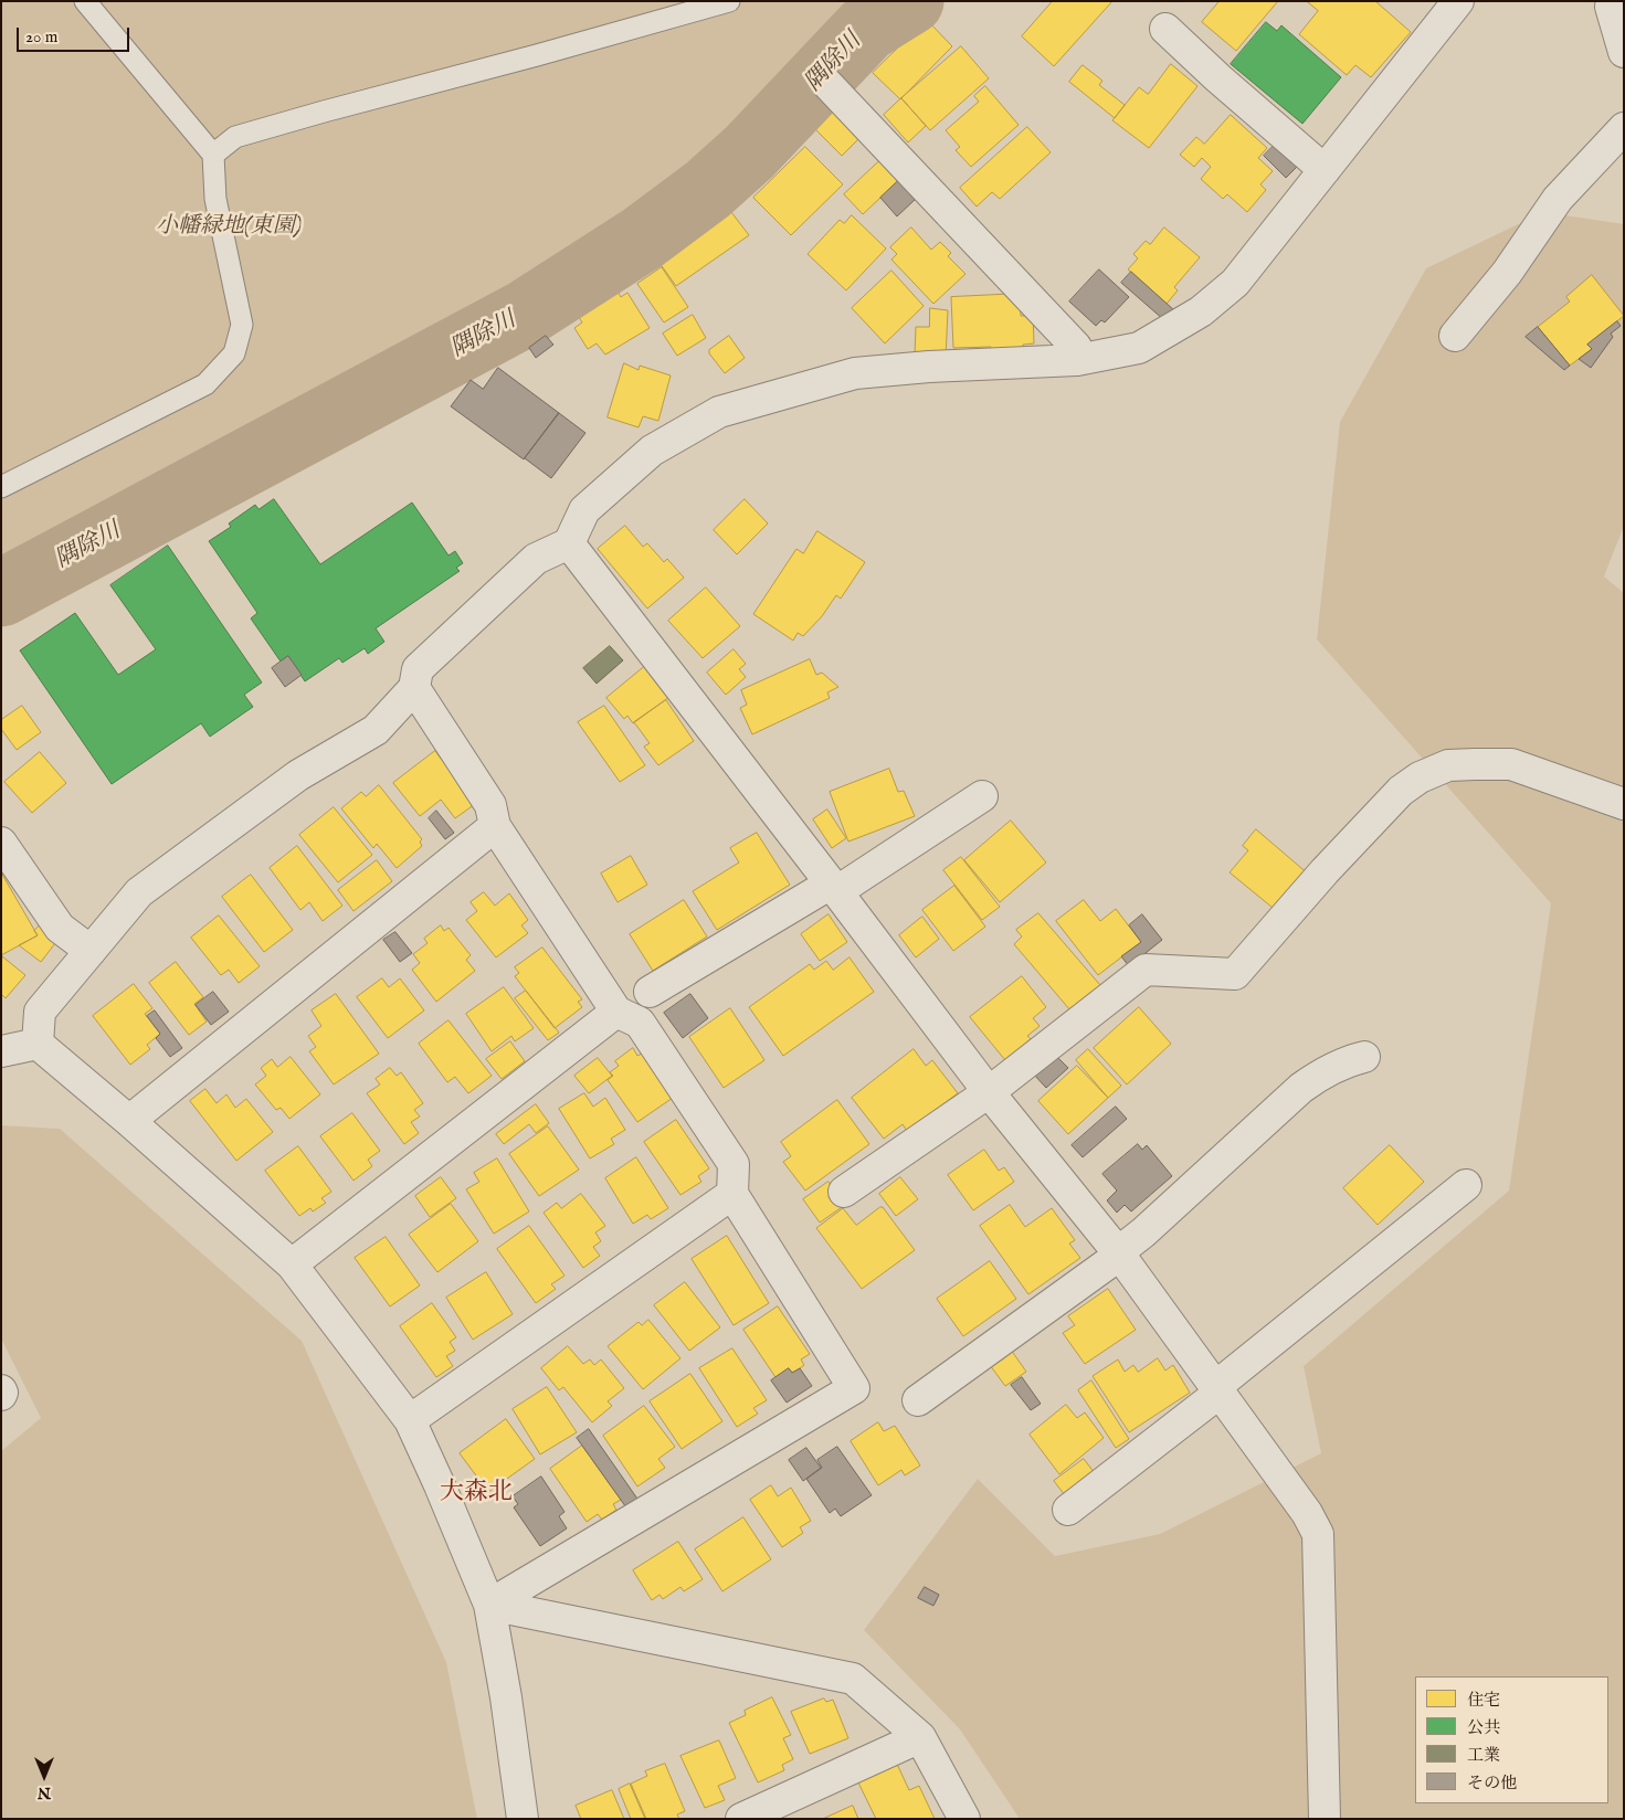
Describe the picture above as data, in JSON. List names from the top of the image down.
{
  "districts": ["大森北"],
  "water": ["隅除川"],
  "parks": ["小幡緑地(東園)"],
  "legend": [
    "住宅",
    "公共",
    "工業",
    "その他"
  ],
  "scale_bar": "20 m",
  "north": "bottom"
}
